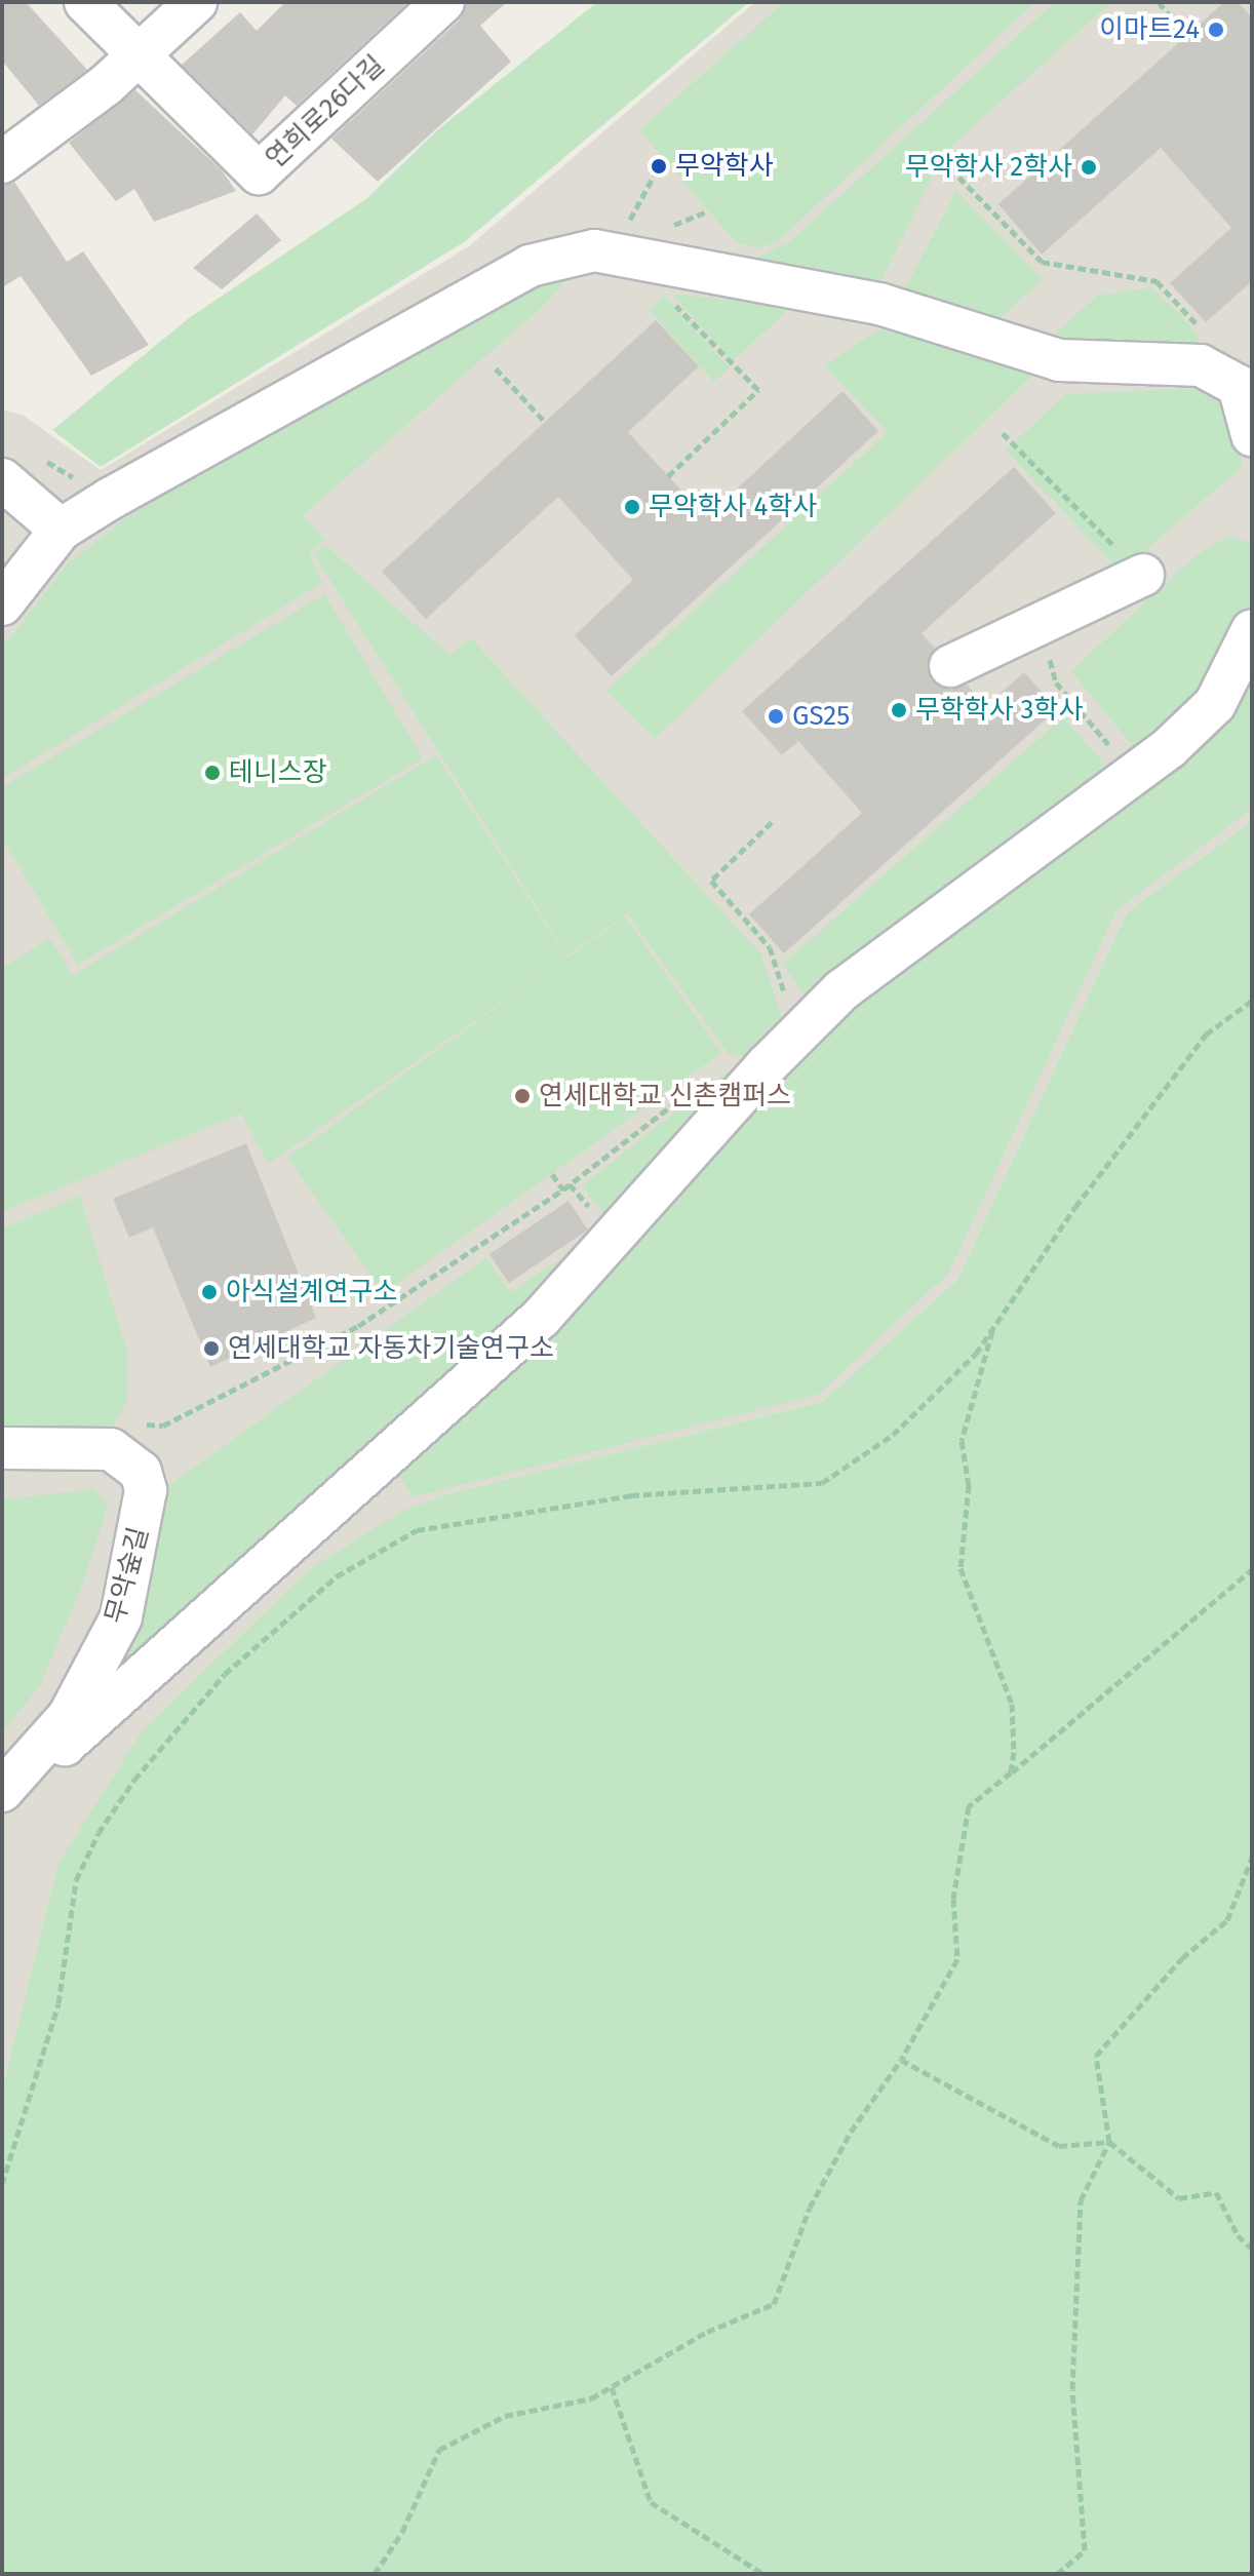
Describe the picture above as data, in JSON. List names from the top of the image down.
{
  "streets": {
    "street": ["연희로26다길", "무악숲길"]
  },
  "places": [
    "이마트24",
    "무악학사",
    "무악학사 2학사",
    "무악학사 4학사",
    "무학학사 3학사",
    "GS25",
    "테니스장",
    "연세대학교 신촌캠퍼스",
    "아식설계연구소",
    "연세대학교 자동차기술연구소"
  ]
}
